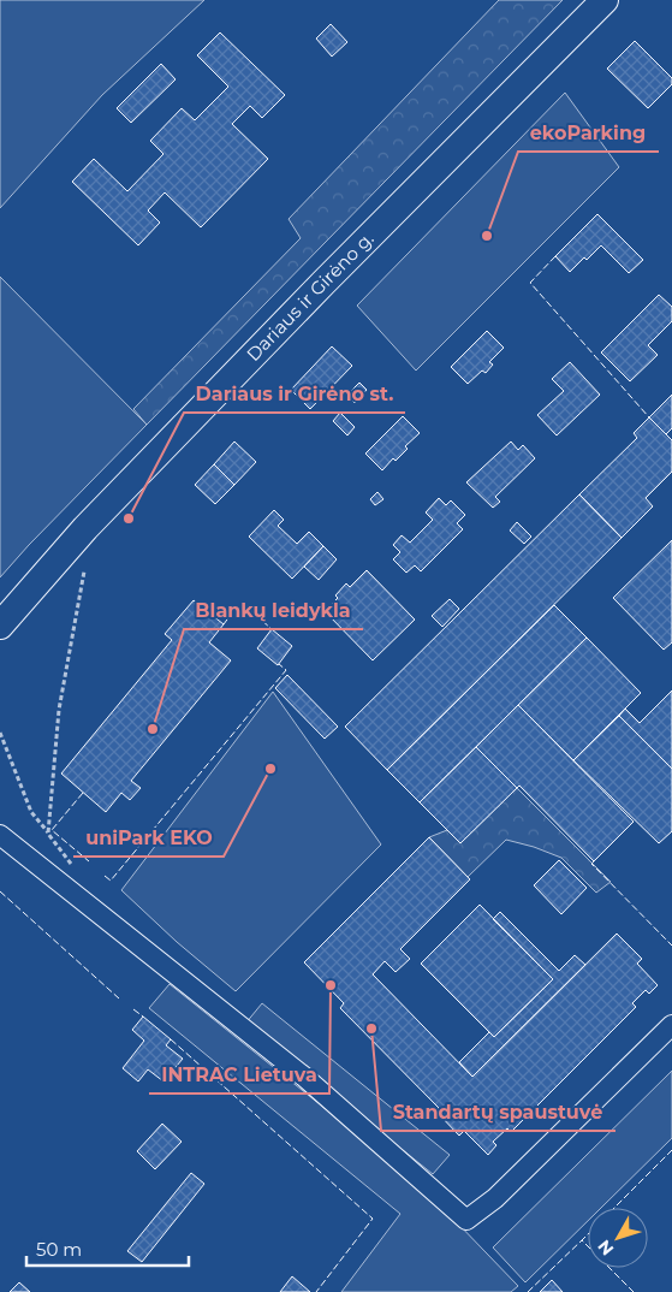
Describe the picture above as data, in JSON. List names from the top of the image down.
{
  "streets": {
    "main road": ["Dariaus ir Girėno g."]
  },
  "places": [
    "ekoParking",
    "Dariaus ir Girėno st.",
    "Blankų leidykla",
    "uniPark EKO",
    "INTRAC Lietuva",
    "Standartų spaustuvė"
  ],
  "scale_bar": "50 m",
  "north": "bottom left"
}
